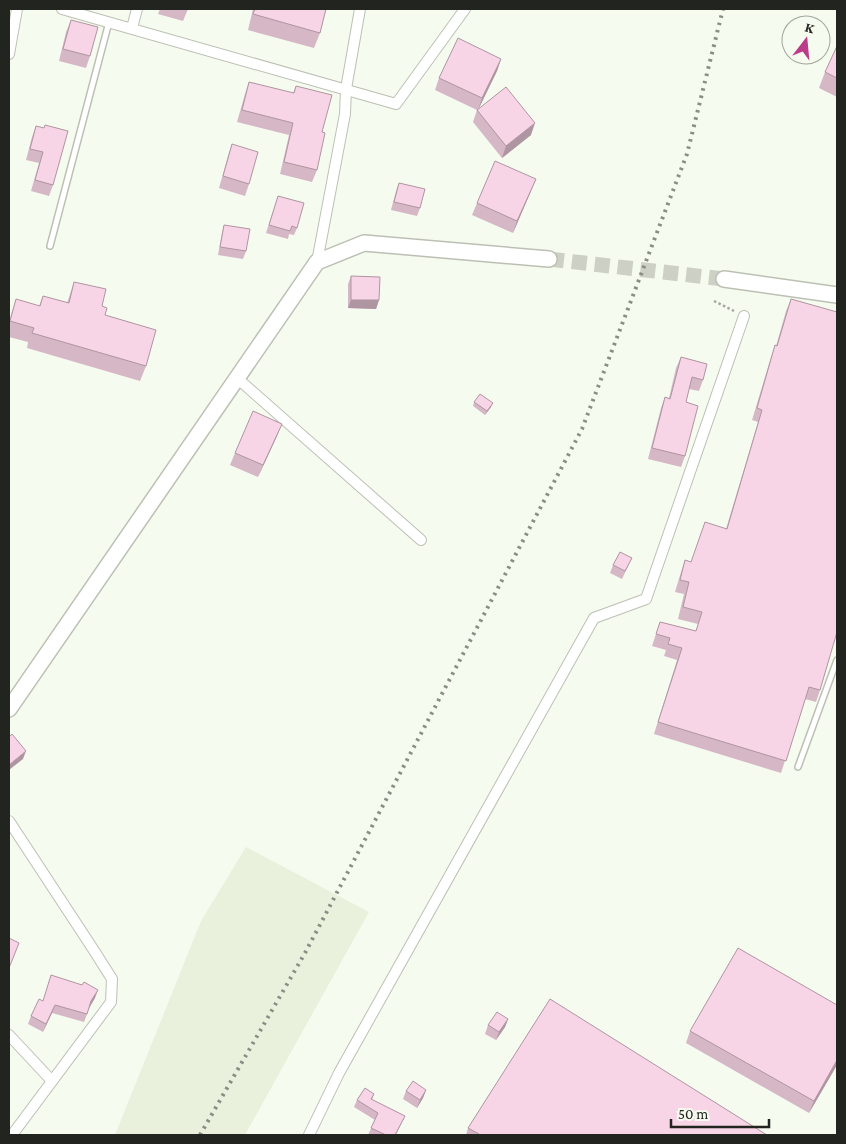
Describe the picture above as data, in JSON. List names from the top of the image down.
{
  "scale_bar": "50 m",
  "north": "top"
}
